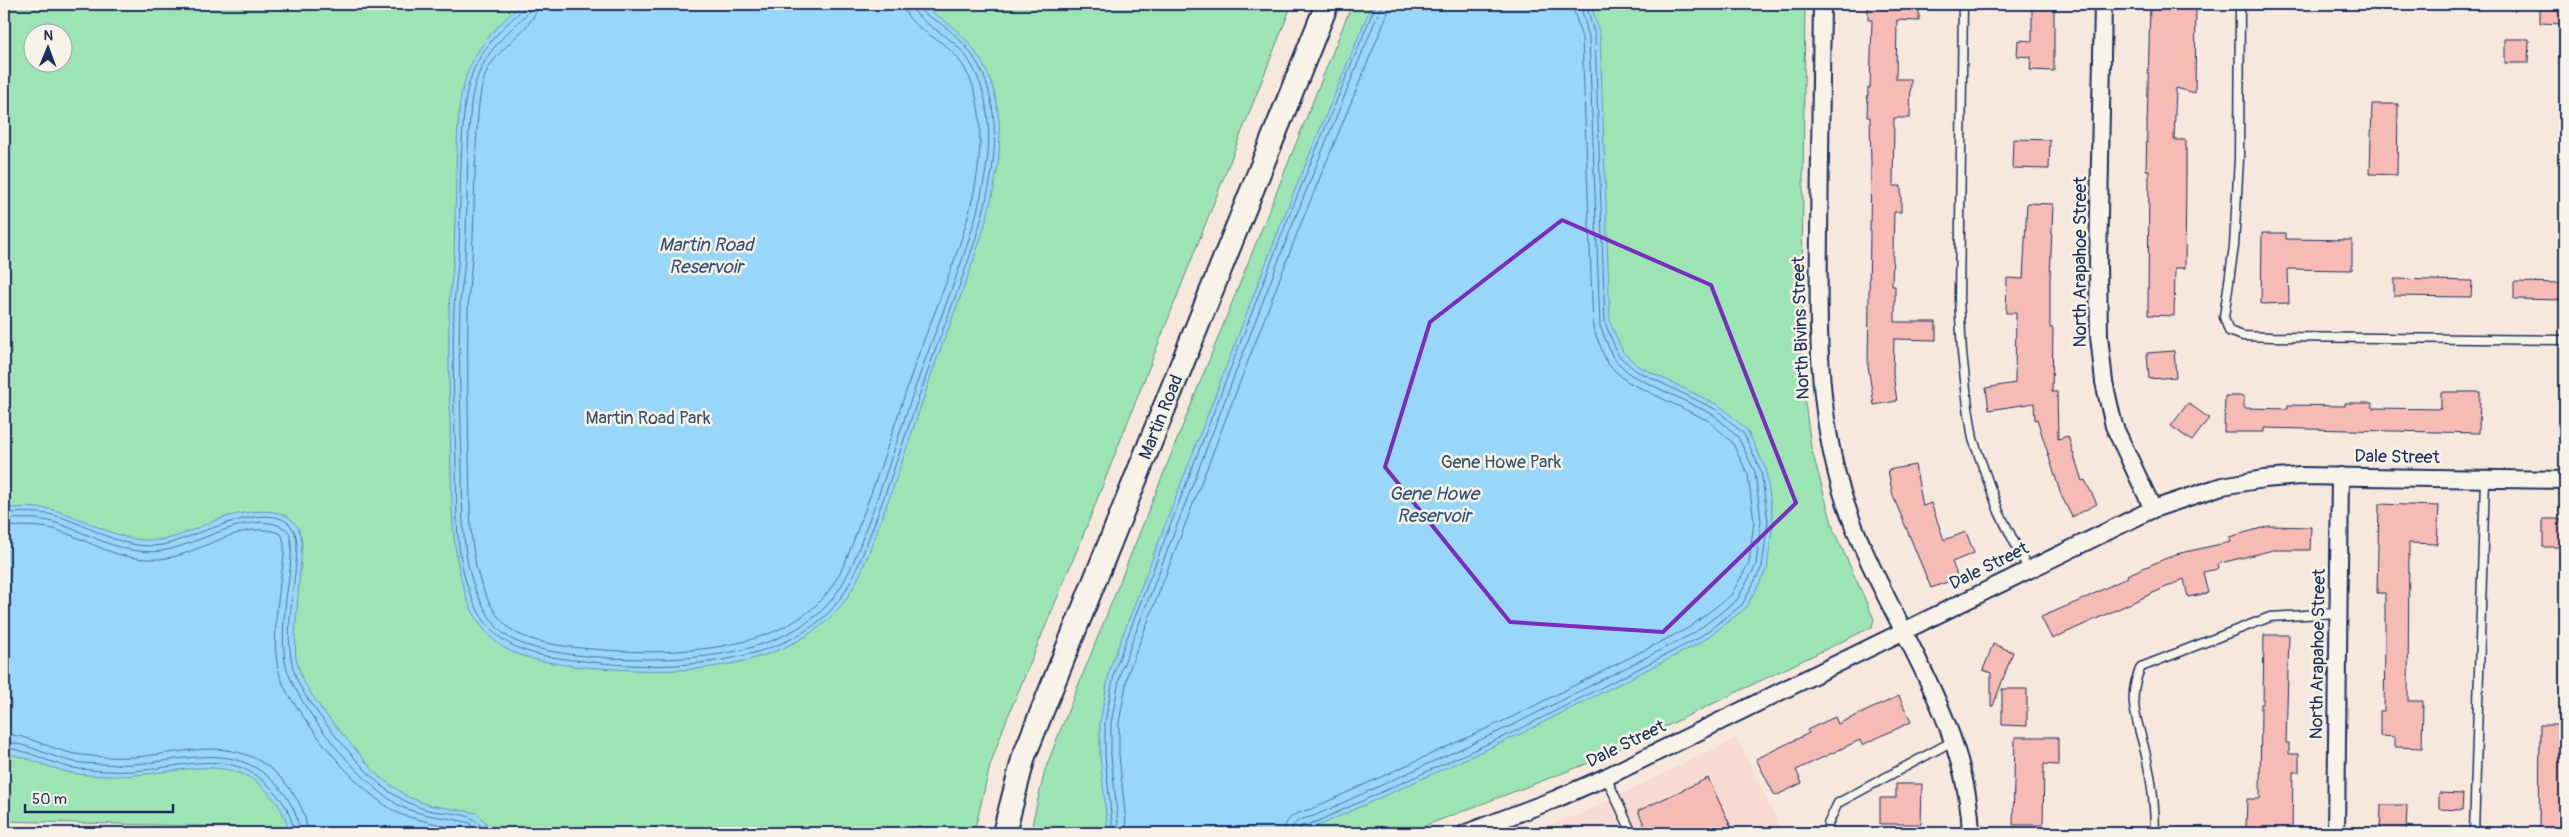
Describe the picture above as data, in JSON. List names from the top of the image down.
{
  "streets": {
    "street": [
      "North Arapahoe Street",
      "North Bivins Street",
      "Martin Road",
      "Dale Street"
    ]
  },
  "crossings": [
    ["North Arapahoe Street", "Dale Street"],
    ["North Bivins Street", "Dale Street"]
  ],
  "water": ["Martin Road Reservoir", "Gene Howe Reservoir"],
  "parks": ["Martin Road Park", "Gene Howe Park"],
  "scale_bar": "50 m",
  "north": "top"
}
